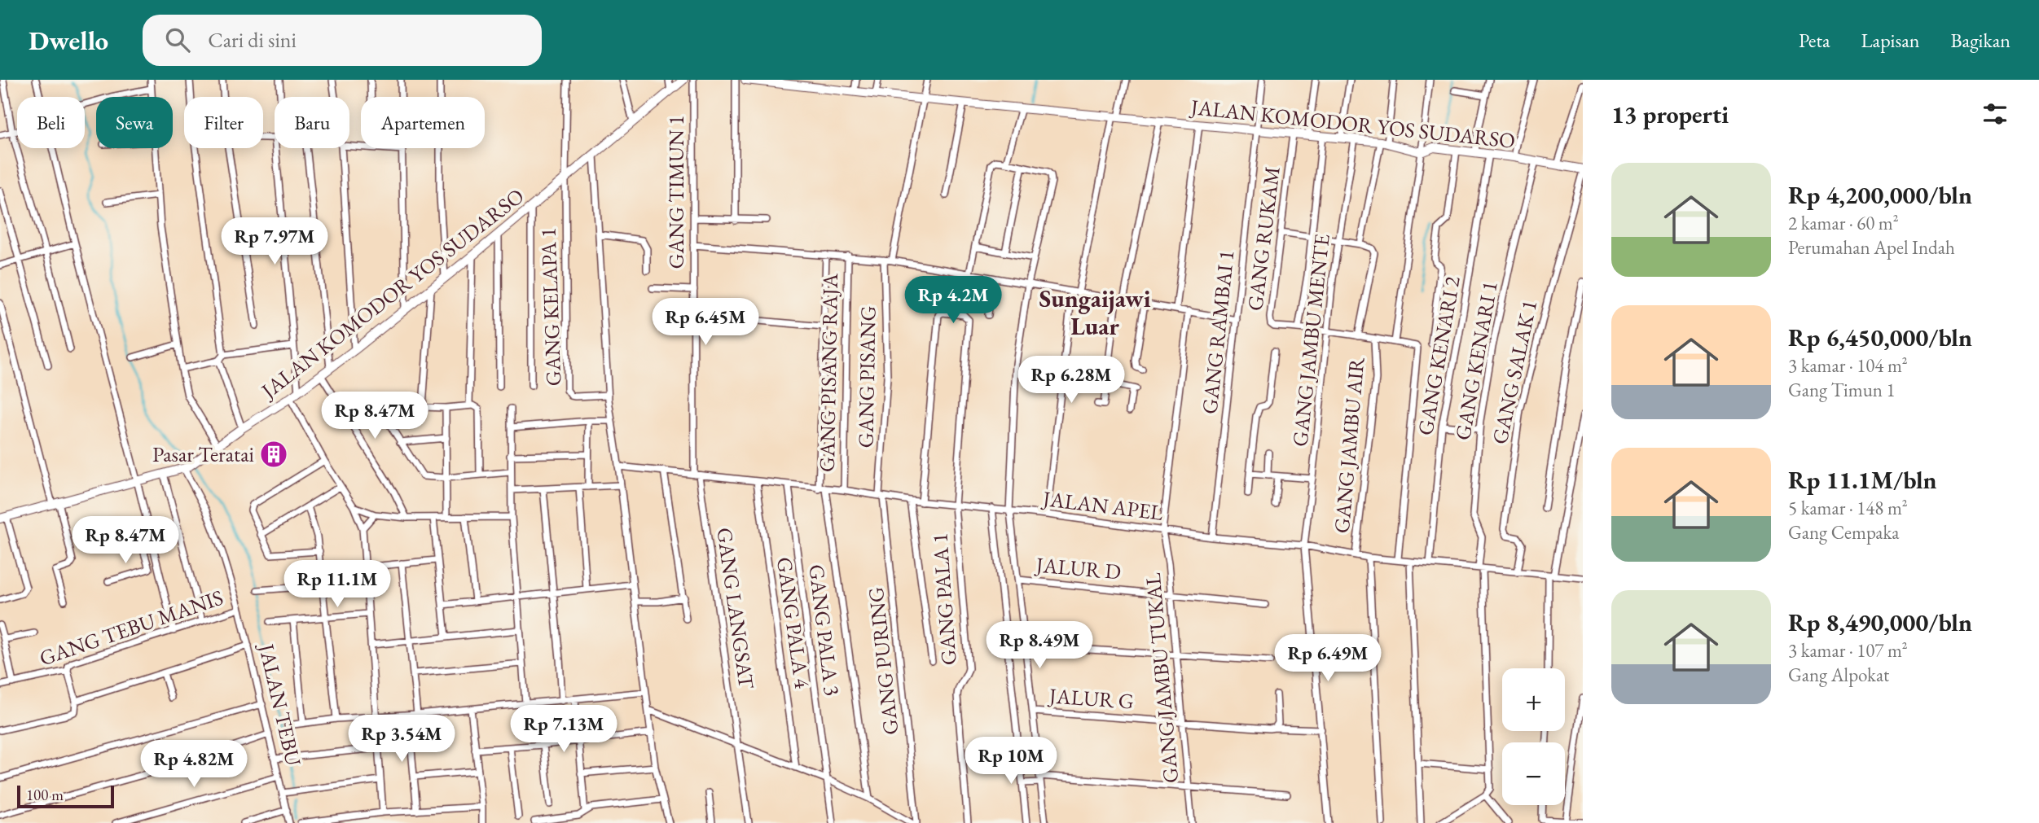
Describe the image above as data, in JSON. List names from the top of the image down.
{
  "streets": {
    "street": [
      "JALAN KOMODOR YOS SUDARSO",
      "GANG TIMUN 1",
      "GANG RUKAM",
      "GANG KELAPA 1",
      "GANG RAMBAI 1",
      "GANG JAMBU MENTE",
      "GANG KENARI 2",
      "GANG KENARI 1",
      "GANG SALAK 1",
      "GANG PISANG RAJA",
      "GANG PISANG",
      "GANG JAMBU AIR",
      "JALAN APEL",
      "JALUR D",
      "GANG PALA 1",
      "GANG LANGSAT",
      "GANG PALA 4",
      "GANG TEBU MANIS",
      "GANG PALA 3",
      "GANG PURING",
      "GANG JAMBU TUKAL",
      "JALUR G",
      "JALAN TEBU"
    ]
  },
  "crossings": [
    ["JALAN KOMODOR YOS SUDARSO", "GANG RUKAM"],
    ["JALAN KOMODOR YOS SUDARSO", "GANG KELAPA 1"],
    ["JALAN KOMODOR YOS SUDARSO", "GANG RAMBAI 1"],
    ["JALAN KOMODOR YOS SUDARSO", "GANG JAMBU MENTE"],
    ["JALAN KOMODOR YOS SUDARSO", "GANG KENARI 2"],
    ["JALAN KOMODOR YOS SUDARSO", "GANG KENARI 1"],
    ["JALAN KOMODOR YOS SUDARSO", "GANG SALAK 1"],
    ["JALAN KOMODOR YOS SUDARSO", "JALAN TEBU"],
    ["GANG TIMUN 1", "JALAN APEL"],
    ["GANG TIMUN 1", "GANG LANGSAT"],
    ["GANG RUKAM", "GANG JAMBU MENTE"],
    ["GANG RUKAM", "GANG JAMBU AIR"],
    ["GANG RUKAM", "JALAN APEL"],
    ["GANG RAMBAI 1", "JALAN APEL"],
    ["GANG JAMBU MENTE", "JALAN APEL"],
    ["GANG JAMBU MENTE", "JALUR G"],
    ["GANG KENARI 2", "JALAN APEL"],
    ["GANG KENARI 1", "JALAN APEL"],
    ["GANG SALAK 1", "JALAN APEL"],
    ["GANG PISANG RAJA", "JALAN APEL"],
    ["GANG PISANG", "JALAN APEL"],
    ["GANG PISANG", "GANG PURING"],
    ["GANG JAMBU AIR", "JALAN APEL"],
    ["JALAN APEL", "GANG PALA 1"],
    ["JALAN APEL", "GANG LANGSAT"],
    ["JALAN APEL", "GANG PALA 4"],
    ["JALAN APEL", "GANG PALA 3"],
    ["JALAN APEL", "GANG PURING"],
    ["JALAN APEL", "GANG JAMBU TUKAL"],
    ["JALUR D", "GANG JAMBU TUKAL"],
    ["GANG TEBU MANIS", "JALAN TEBU"],
    ["GANG JAMBU TUKAL", "JALUR G"]
  ],
  "districts": ["Sungaijawi Luar"],
  "places": {
    "building": ["Pasar Teratai"]
  },
  "scale_bar": "100 m",
  "page": {
    "header": "Dwello",
    "search": "Cari di sini",
    "nav": ["Peta", "Lapisan", "Bagikan"],
    "heading": "13 properti",
    "chip": [
      "Beli",
      "Sewa",
      "Filter",
      "Baru",
      "Apartemen"
    ],
    "list": [
      {
        "name": "Rp 4,200,000/bln",
        "note": "2 kamar · 60 m² · Perumahan Apel Indah"
      },
      {
        "name": "Rp 6,450,000/bln",
        "note": "3 kamar · 104 m² · Gang Timun 1"
      },
      {
        "name": "Rp 11.1M/bln",
        "note": "5 kamar · 148 m² · Gang Cempaka"
      },
      {
        "name": "Rp 8,490,000/bln",
        "note": "3 kamar · 107 m² · Gang Alpokat"
      }
    ],
    "price": [
      "Rp 7.97M",
      "Rp 4.2M",
      "Rp 6.45M",
      "Rp 6.28M",
      "Rp 8.47M",
      "Rp 8.47M",
      "Rp 11.1M",
      "Rp 8.49M",
      "Rp 6.49M",
      "Rp 7.13M",
      "Rp 3.54M",
      "Rp 10M",
      "Rp 4.82M"
    ],
    "map_buttons": ["+", "−"],
    "scale": "100 m"
  }
}
